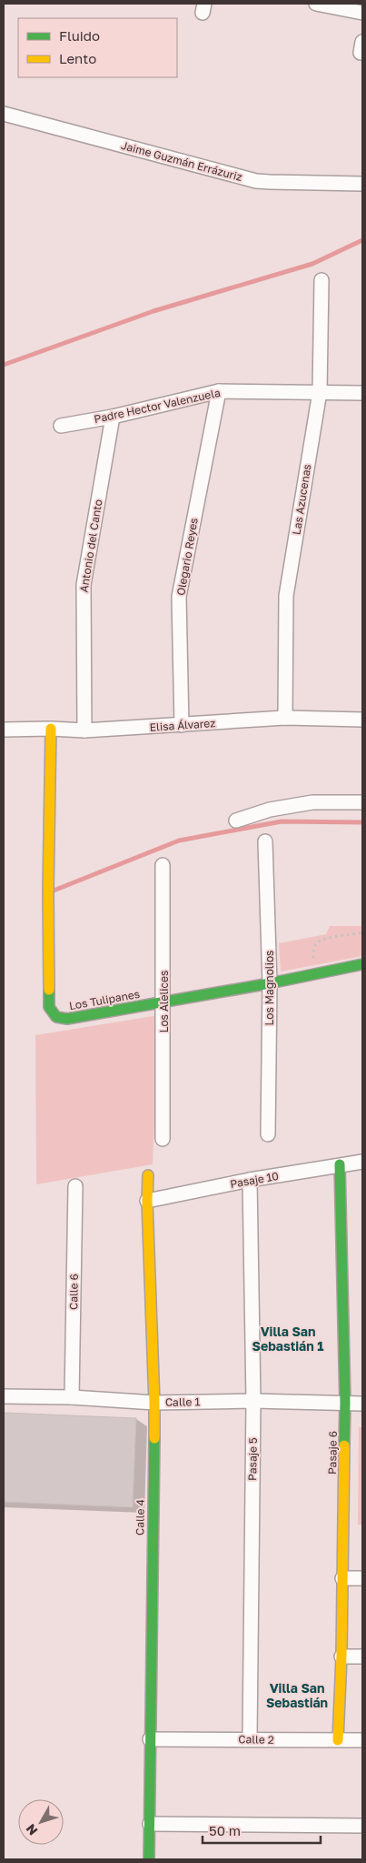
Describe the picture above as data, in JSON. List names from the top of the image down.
{
  "streets": {
    "street": [
      "Jaime Guzmán Errázuriz",
      "Padre Hector Valenzuela",
      "Las Azucenas",
      "Antonio del Canto",
      "Olegario Reyes",
      "Elisa Álvarez",
      "Los Magnolios",
      "Los Tulipanes",
      "Los Alelices",
      "Pasaje 10",
      "Calle 6",
      "Calle 1",
      "Pasaje 6",
      "Pasaje 5",
      "Calle 4",
      "Calle 2"
    ]
  },
  "crossings": [
    ["Padre Hector Valenzuela", "Las Azucenas"],
    ["Padre Hector Valenzuela", "Antonio del Canto"],
    ["Padre Hector Valenzuela", "Olegario Reyes"],
    ["Las Azucenas", "Elisa Álvarez"],
    ["Antonio del Canto", "Elisa Álvarez"],
    ["Olegario Reyes", "Elisa Álvarez"],
    ["Elisa Álvarez", "Los Tulipanes"],
    ["Los Magnolios", "Los Tulipanes"],
    ["Los Tulipanes", "Los Alelices"],
    ["Pasaje 10", "Pasaje 6"],
    ["Pasaje 10", "Pasaje 5"],
    ["Pasaje 10", "Calle 4"],
    ["Calle 6", "Calle 1"],
    ["Calle 1", "Pasaje 6"],
    ["Calle 1", "Pasaje 5"],
    ["Calle 1", "Calle 4"],
    ["Pasaje 6", "Calle 2"],
    ["Pasaje 5", "Calle 2"],
    ["Calle 4", "Calle 2"]
  ],
  "districts": ["Villa San Sebastián 1", "Villa San Sebastián"],
  "legend": ["Fluido", "Lento"],
  "scale_bar": "50 m",
  "north": "bottom left"
}
